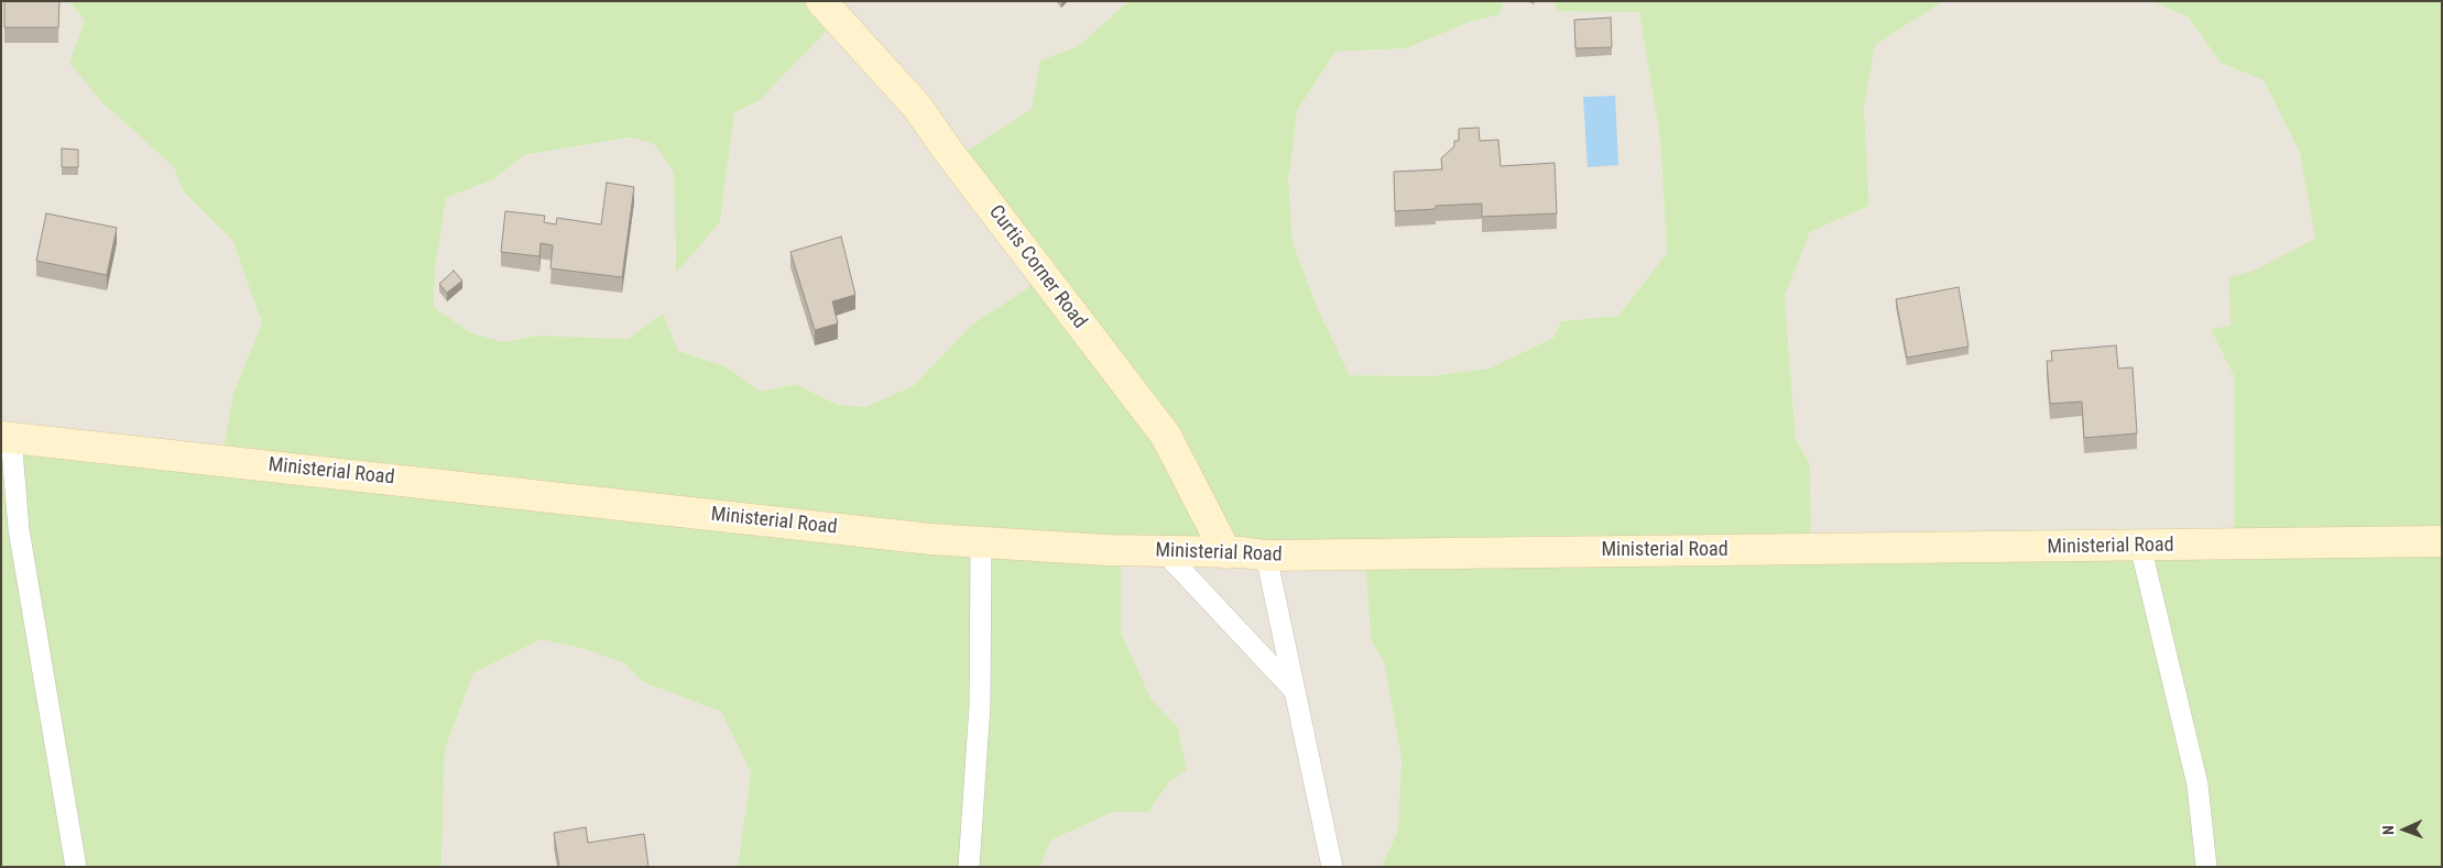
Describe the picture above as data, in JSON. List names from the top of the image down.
{
  "streets": {
    "main road": ["Curtis Corner Road", "Ministerial Road"]
  },
  "crossings": [
    ["Curtis Corner Road", "Ministerial Road"]
  ],
  "north": "left"
}
